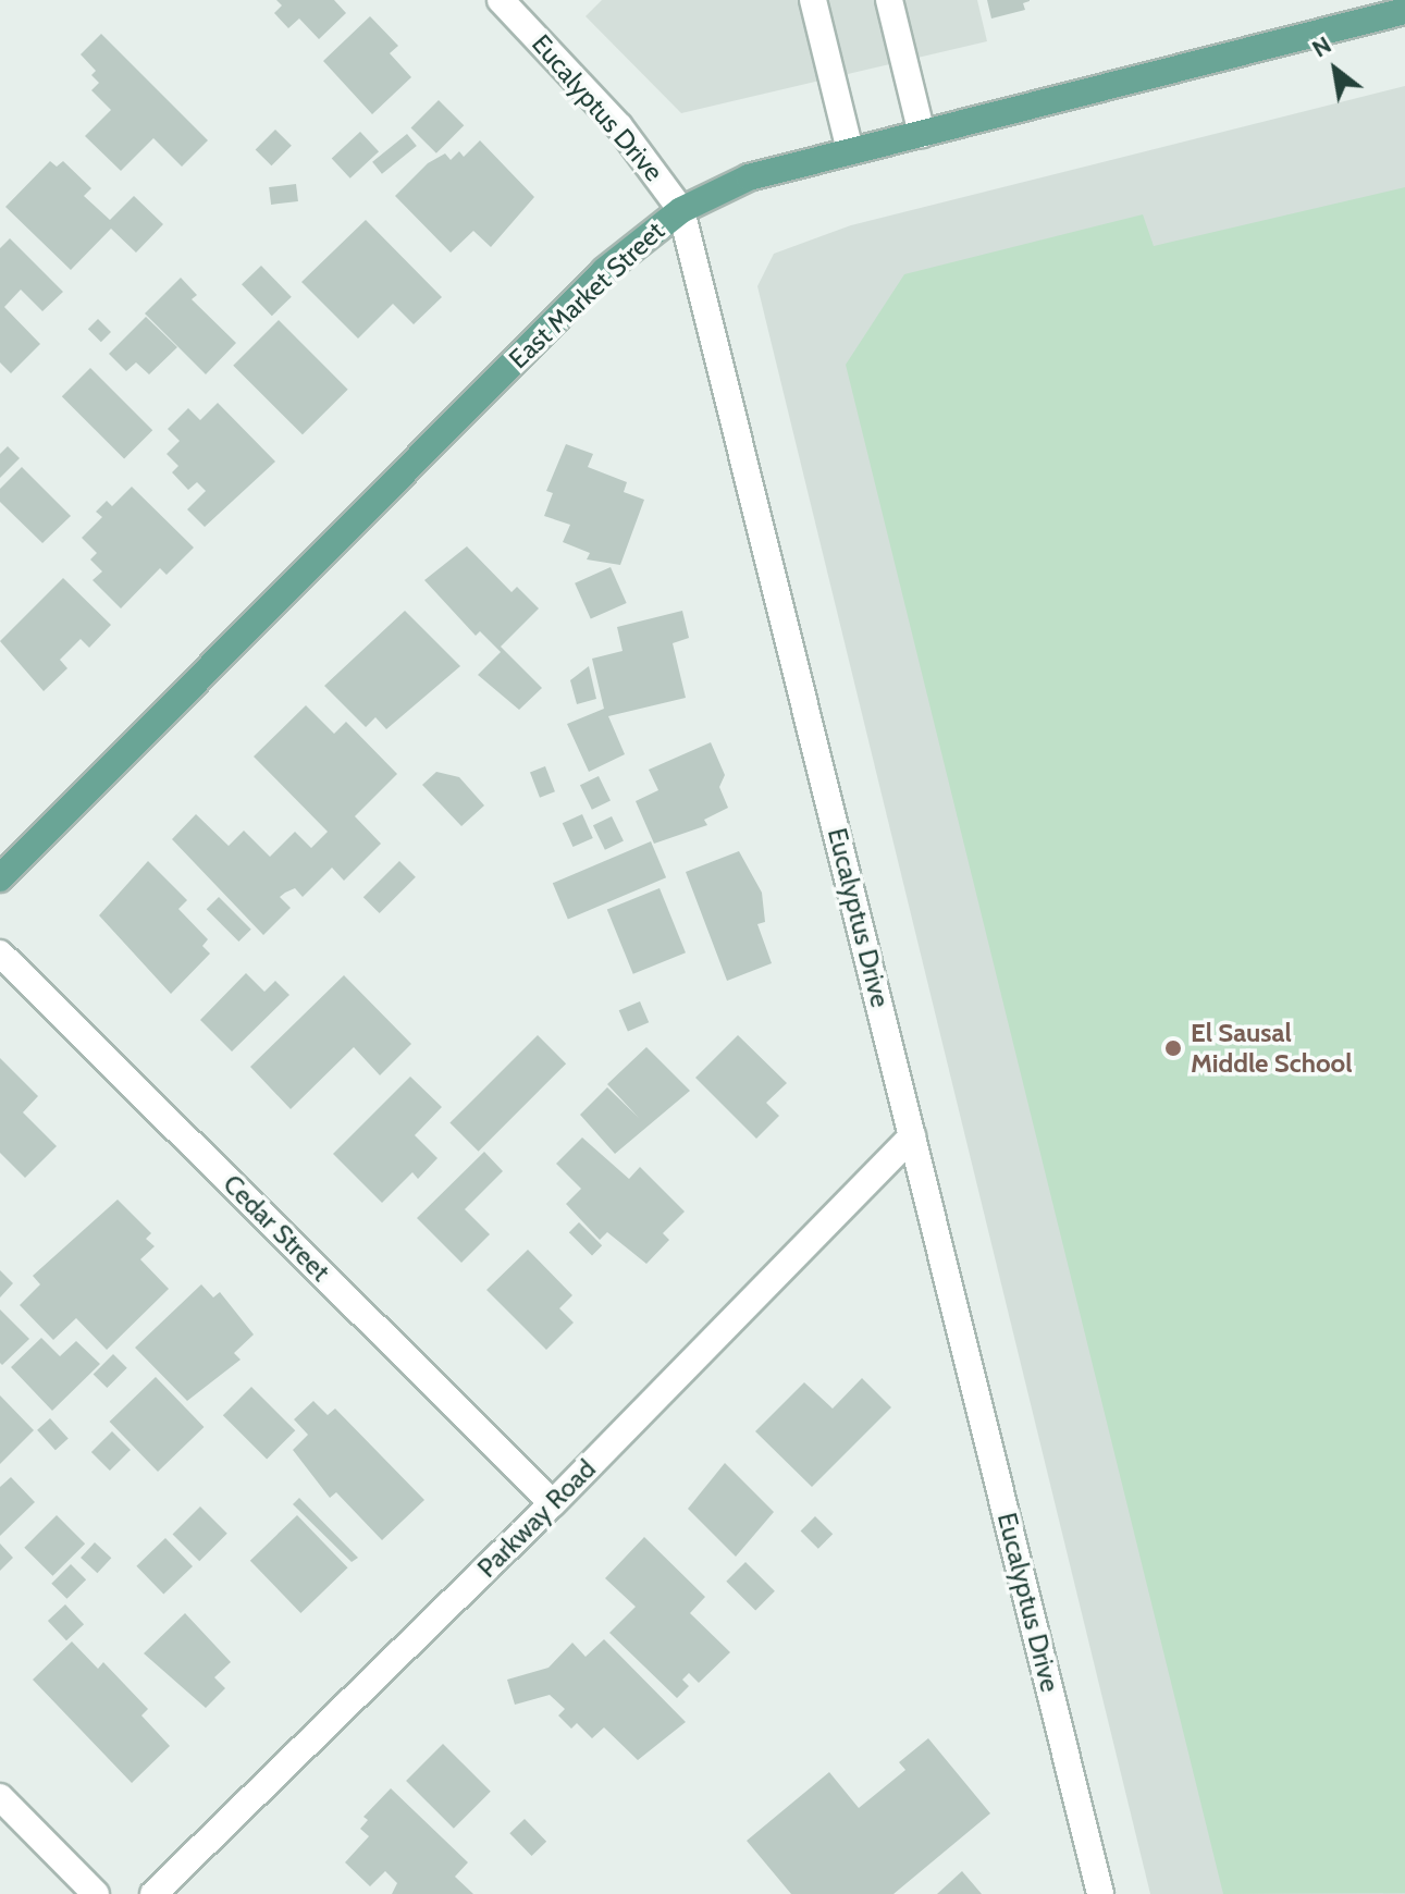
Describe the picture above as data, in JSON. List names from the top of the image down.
{
  "streets": {
    "main road": ["East Market Street"],
    "street": ["Eucalyptus Drive", "Cedar Street", "Parkway Road"]
  },
  "crossings": [
    ["Eucalyptus Drive", "East Market Street"],
    ["Eucalyptus Drive", "Parkway Road"],
    ["Cedar Street", "Parkway Road"]
  ],
  "places": ["El Sausal Middle School"],
  "north": "top left"
}
